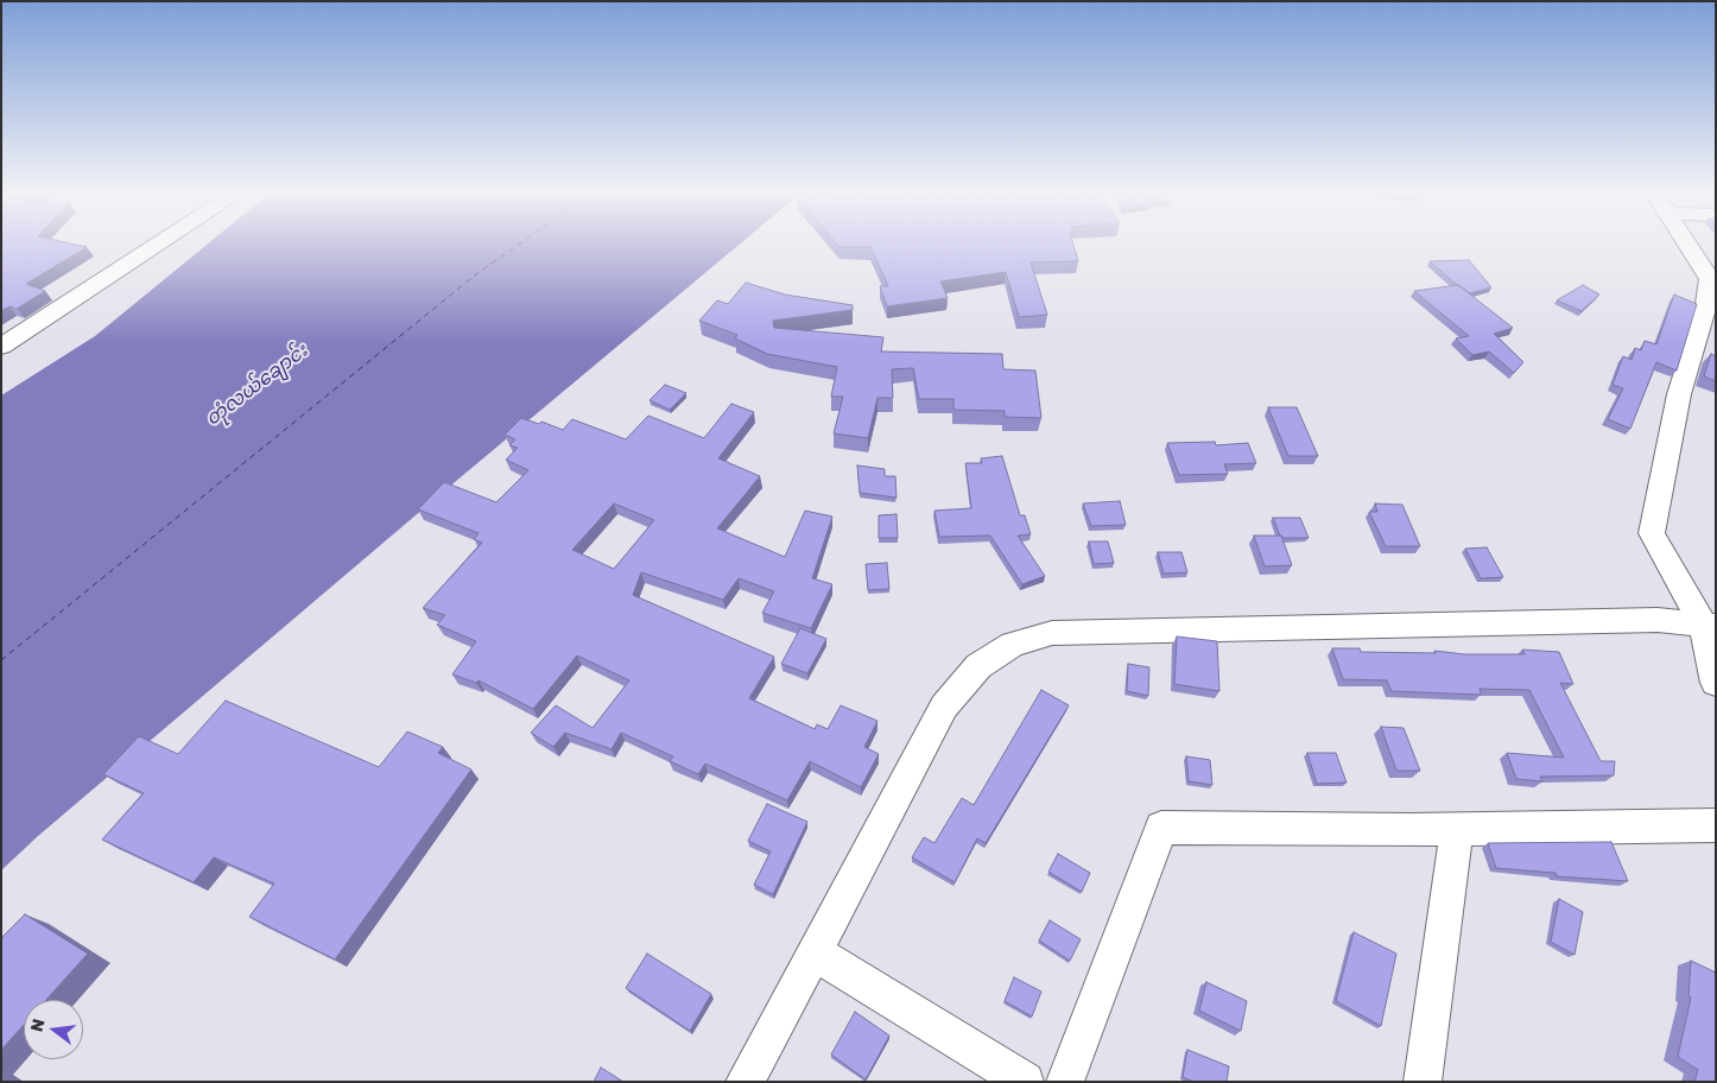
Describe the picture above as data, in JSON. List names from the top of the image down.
{
  "water": ["တုံလယ်ချောင်း"],
  "north": "left"
}
